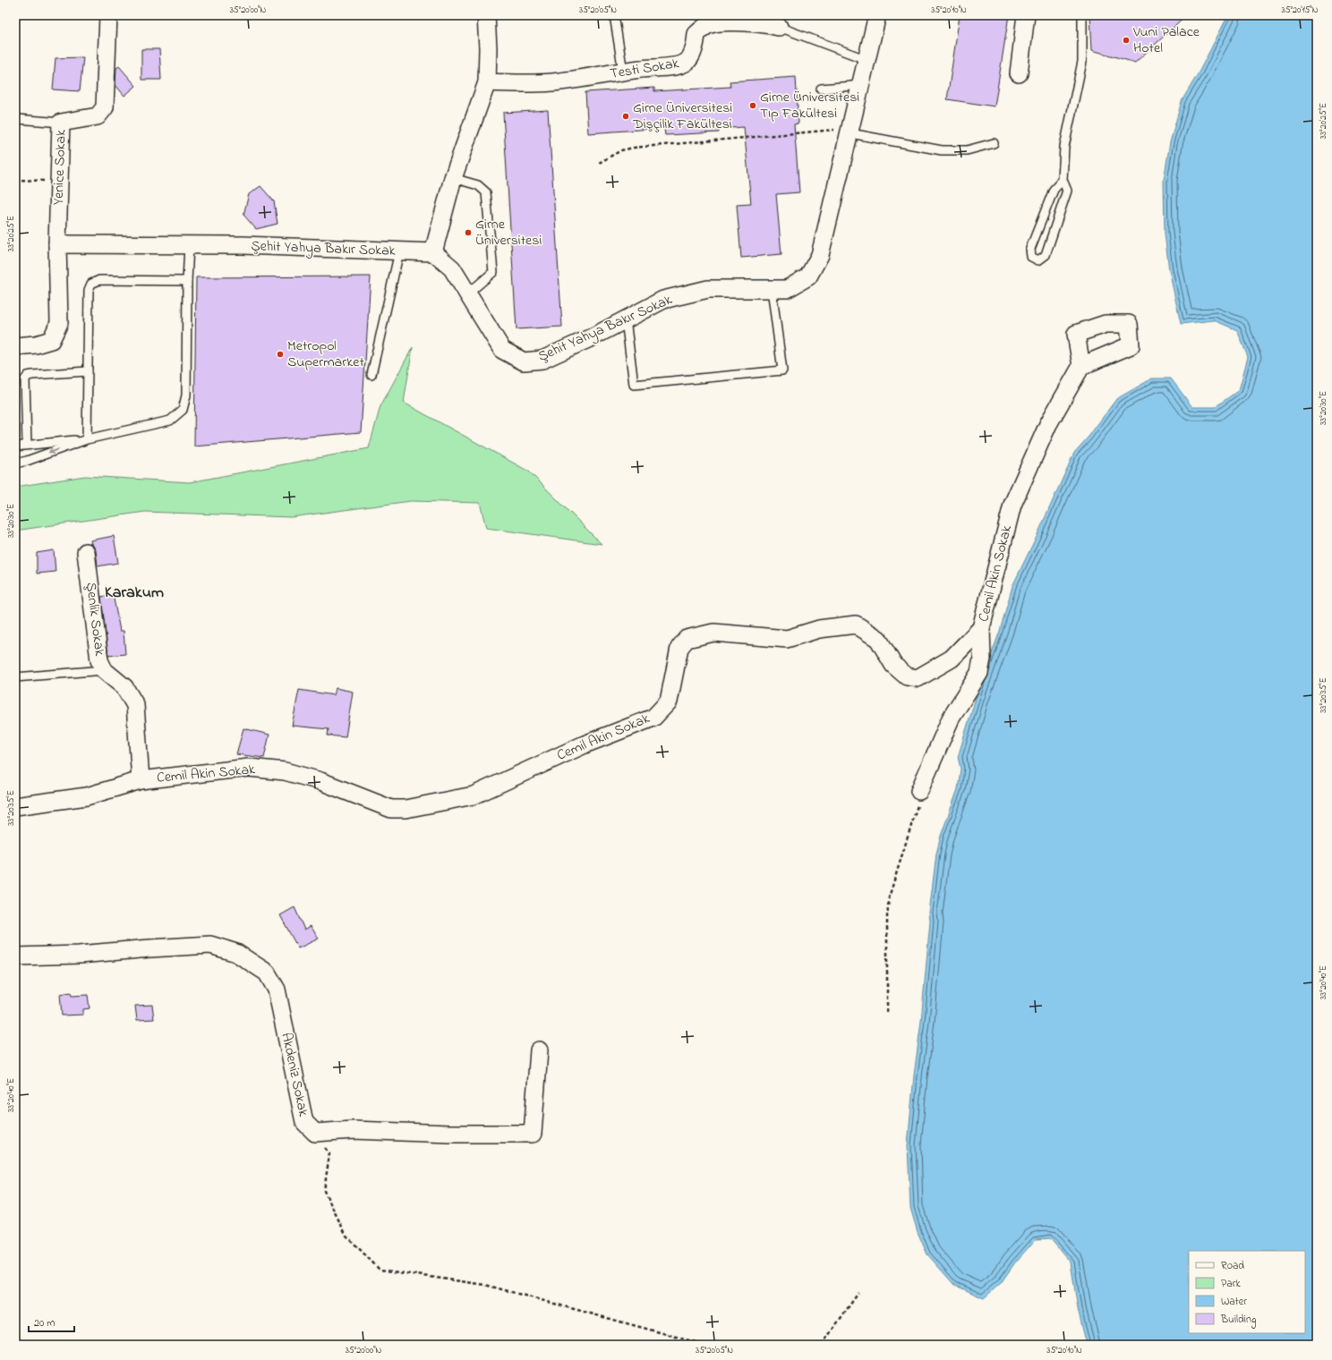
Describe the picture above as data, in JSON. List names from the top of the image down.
{
  "streets": {
    "street": [
      "Testi Sokak",
      "Yenice Sokak",
      "Şehit Yahya Bakır Sokak",
      "Cemil Akin Sokak",
      "Şenlik Sokak",
      "Akdeniz Sokak"
    ]
  },
  "crossings": [
    ["Yenice Sokak", "Şehit Yahya Bakır Sokak"],
    ["Cemil Akin Sokak", "Şenlik Sokak"]
  ],
  "districts": ["Karakum"],
  "places": [
    "Vuni Palace Hotel",
    "Girne Üniversitesi Tıp Fakültesi",
    "Girne Üniversitesi Dişçilik Fakültesi",
    "Girne Üniversitesi",
    "Metropol Supermarket"
  ],
  "legend": [
    "Road",
    "Park",
    "Water",
    "Building"
  ],
  "scale_bar": "20 m",
  "coordinates": [
    "35°20'00\"N",
    "35°20'05\"N",
    "35°20'10\"N",
    "35°20'15\"N",
    "33°20'25\"E",
    "33°20'30\"E",
    "33°20'35\"E",
    "33°20'40\"E"
  ]
}
